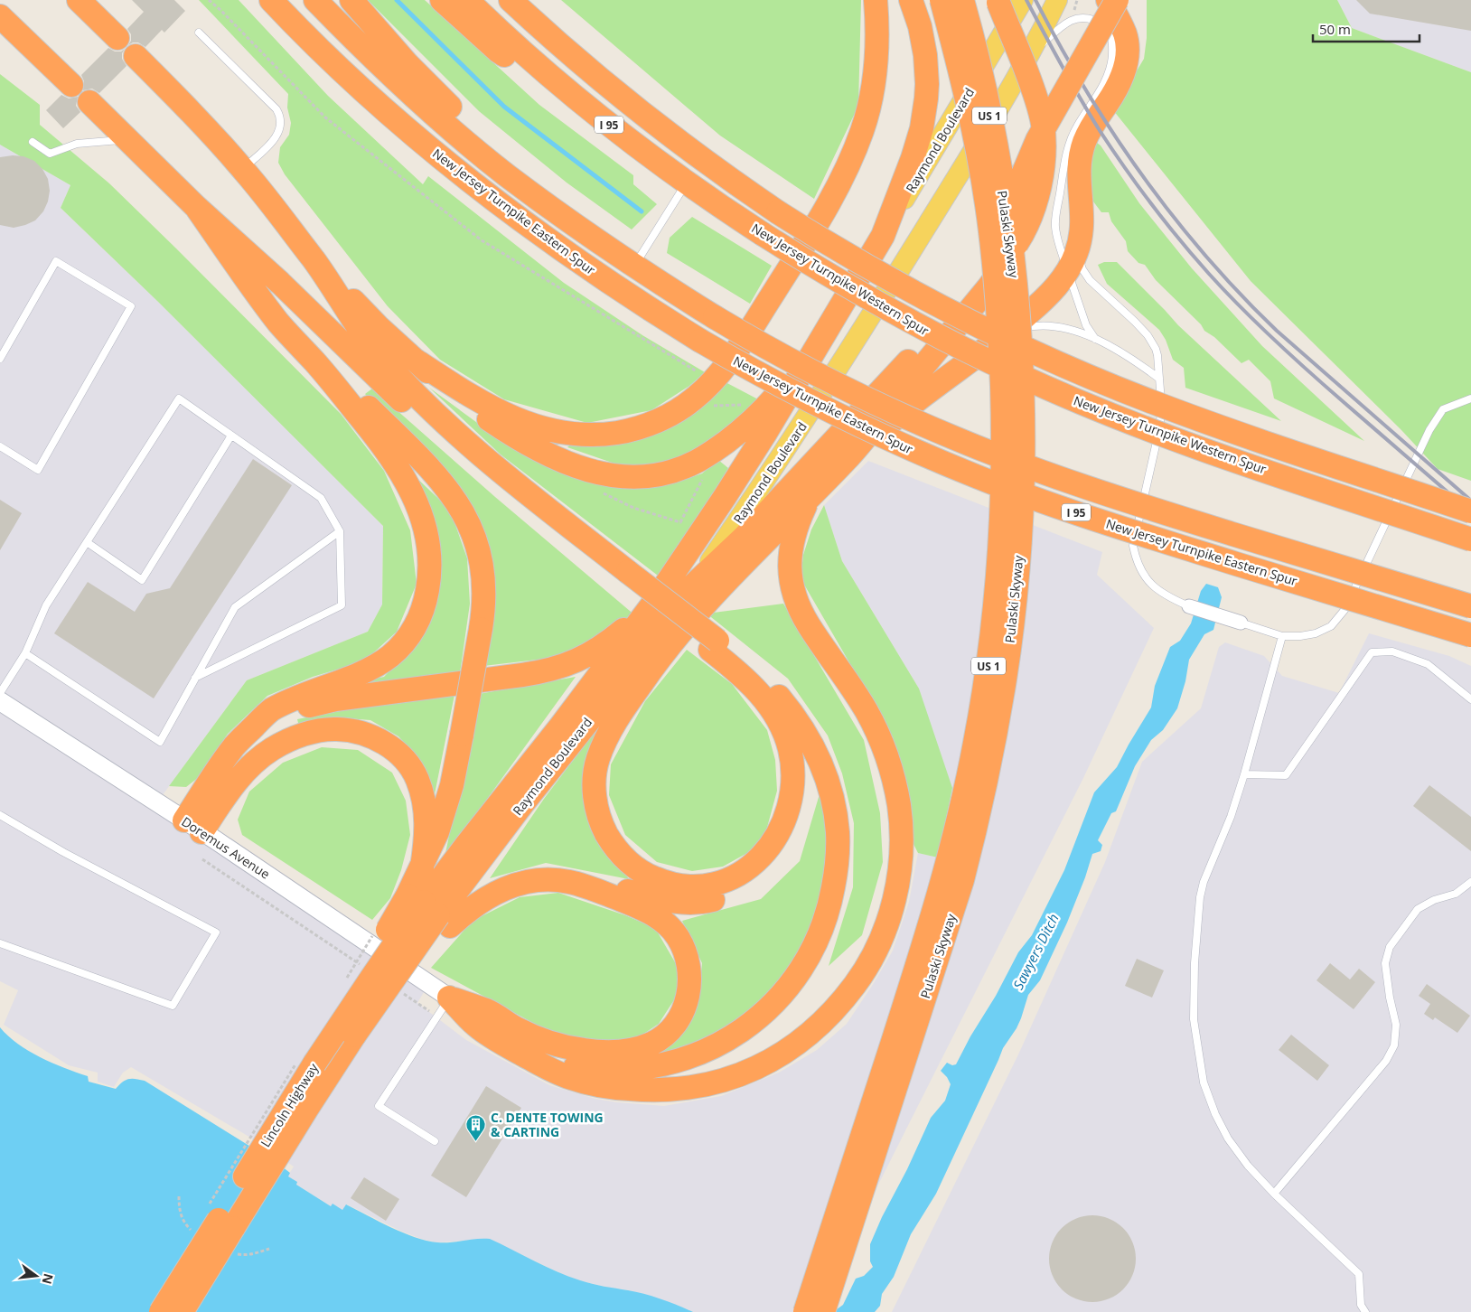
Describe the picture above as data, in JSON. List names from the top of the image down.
{
  "streets": {
    "highway": [
      "US 1",
      "I 95",
      "Raymond Boulevard",
      "New Jersey Turnpike Eastern Spur",
      "Pulaski Skyway",
      "New Jersey Turnpike Western Spur",
      "Lincoln Highway"
    ],
    "main road": ["Doremus Avenue"]
  },
  "crossings": [
    ["Raymond Boulevard", "Lincoln Highway"]
  ],
  "water": ["Sawyers Ditch"],
  "places": {
    "building": ["C. DENTE TOWING & CARTING"]
  },
  "scale_bar": "50 m",
  "north": "right"
}
